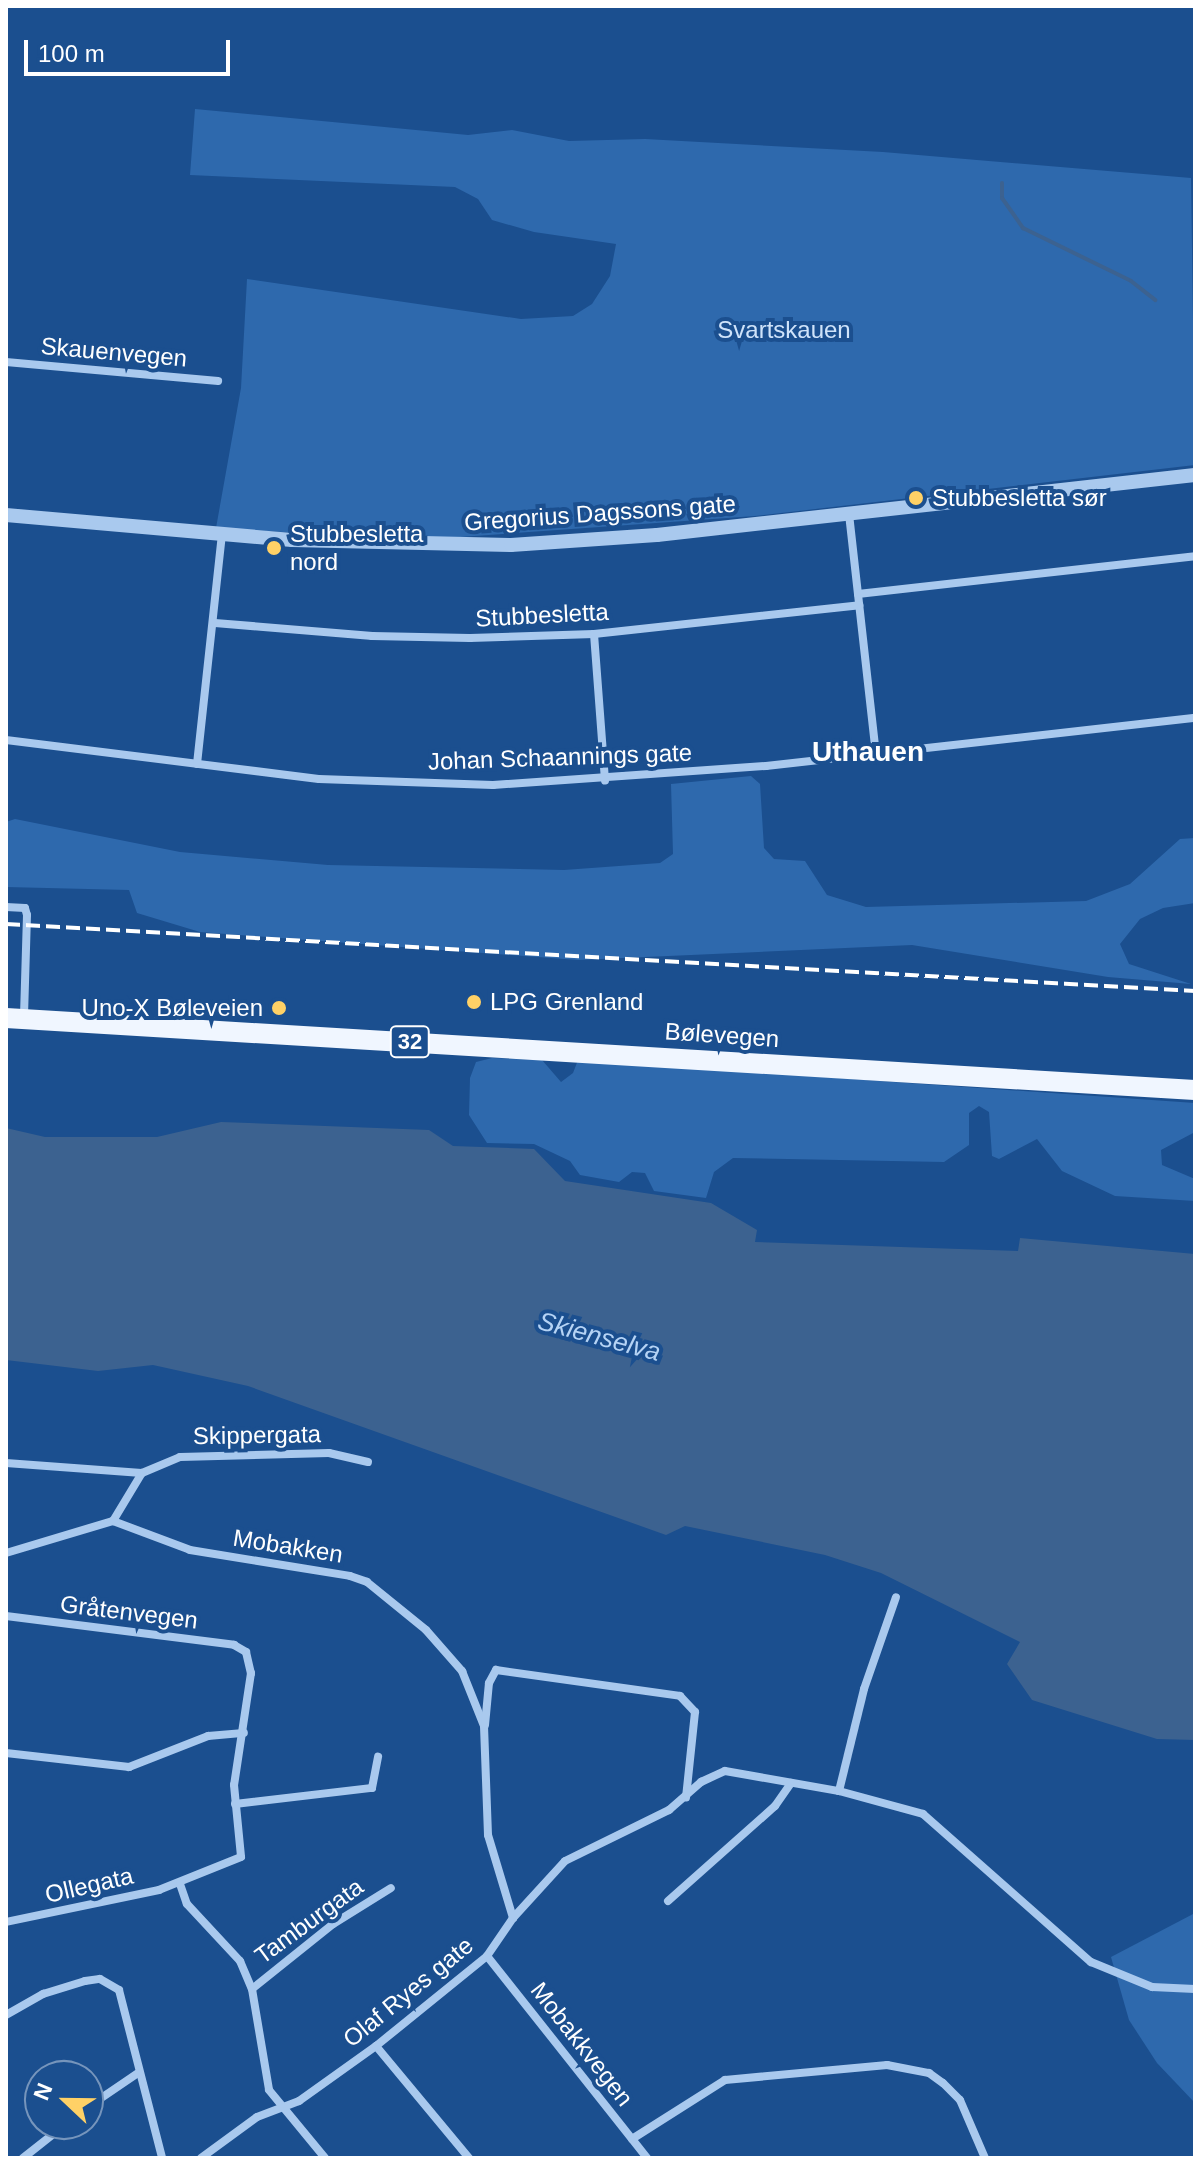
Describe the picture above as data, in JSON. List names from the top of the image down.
{
  "streets": {
    "main road": ["Bølevegen", "32"],
    "street": [
      "Skauenvegen",
      "Gregorius Dagssons gate",
      "Stubbesletta",
      "Johan Schaannings gate",
      "Skippergata",
      "Mobakken",
      "Gråtenvegen",
      "Ollegata",
      "Tamburgata",
      "Olaf Ryes gate",
      "Mobakkvegen"
    ]
  },
  "crossings": [
    ["Mobakken", "Olaf Ryes gate"],
    ["Ollegata", "Tamburgata"],
    ["Tamburgata", "Olaf Ryes gate"],
    ["Olaf Ryes gate", "Mobakkvegen"]
  ],
  "districts": ["Uthauen"],
  "water": ["Skienselva"],
  "parks": ["Svartskauen"],
  "places": [
    "Stubbesletta sør",
    "Stubbesletta nord",
    "LPG Grenland",
    "Uno-X Bøleveien"
  ],
  "scale_bar": "100 m",
  "north": "left"
}
